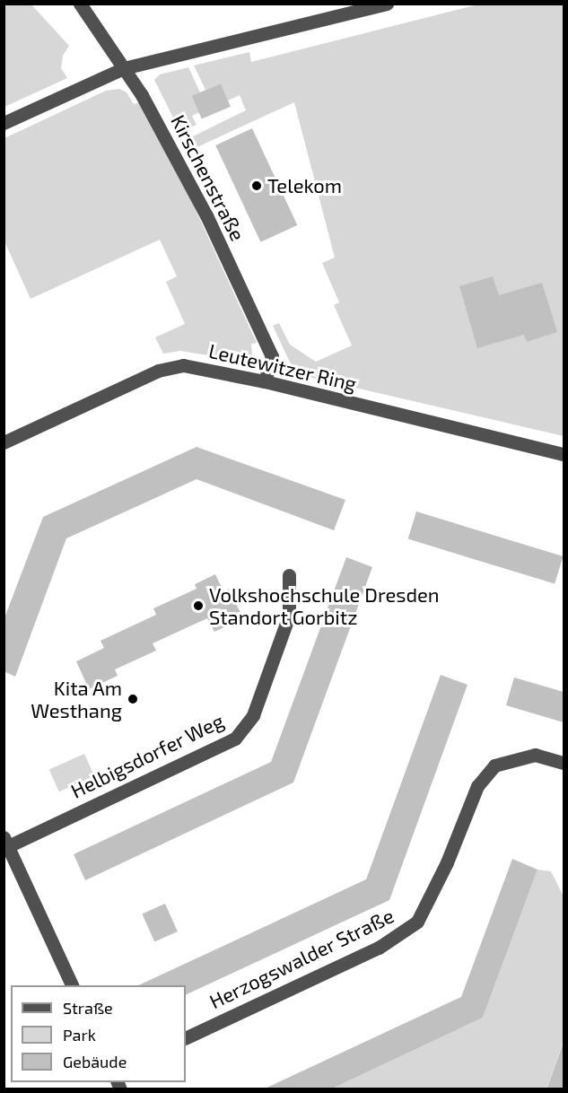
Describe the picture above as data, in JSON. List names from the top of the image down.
{
  "streets": {
    "street": [
      "Kirschenstraße",
      "Leutewitzer Ring",
      "Helbigsdorfer Weg",
      "Herzogswalder Straße"
    ]
  },
  "crossings": [
    ["Kirschenstraße", "Leutewitzer Ring"]
  ],
  "places": ["Telekom", "Volkshochschule Dresden Standort Gorbitz", "Kita Am Westhang"],
  "legend": ["Straße", "Park", "Gebäude"]
}
